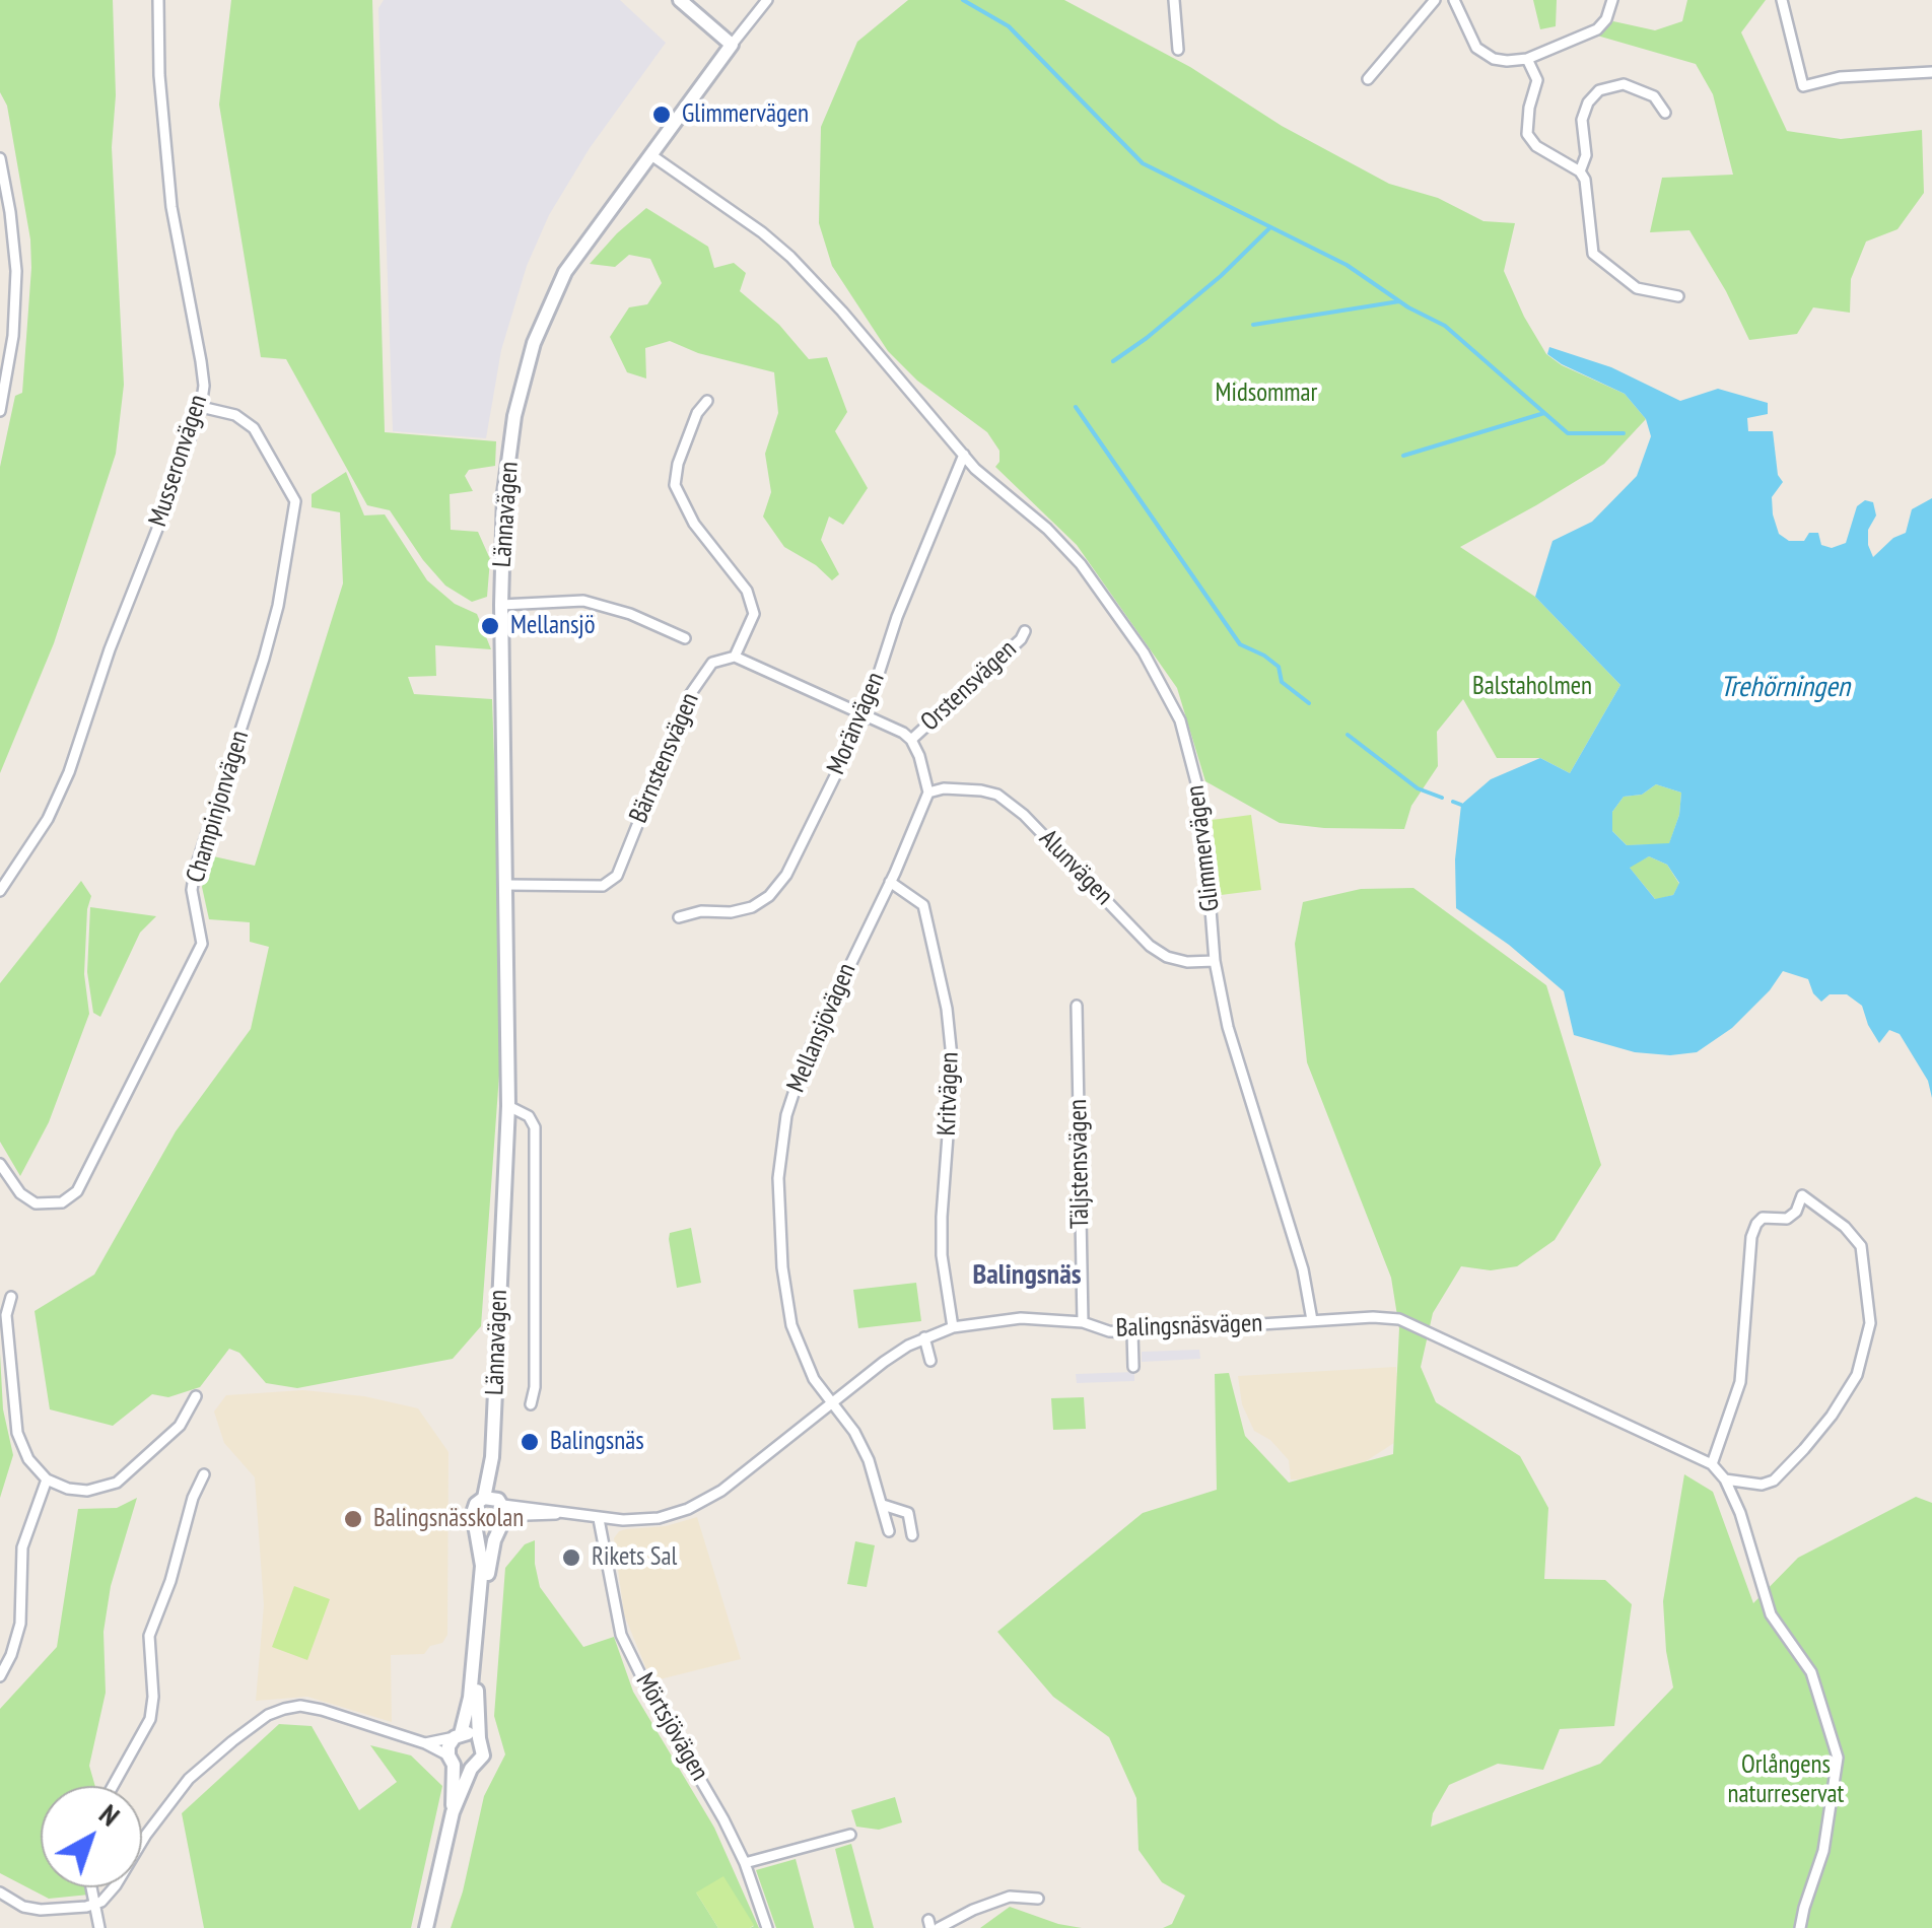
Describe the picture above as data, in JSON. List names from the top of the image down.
{
  "streets": {
    "main road": ["Lännavägen"],
    "street": [
      "Musseronvägen",
      "Orstensvägen",
      "Moränvägen",
      "Bärnstensvägen",
      "Champinjonvägen",
      "Glimmervägen",
      "Alunvägen",
      "Mellansjövägen",
      "Kritvägen",
      "Täljstensvägen",
      "Balingsnäsvägen",
      "Mörtsjövägen"
    ]
  },
  "crossings": [
    ["Musseronvägen", "Champinjonvägen"],
    ["Lännavägen", "Bärnstensvägen"],
    ["Lännavägen", "Glimmervägen"],
    ["Lännavägen", "Balingsnäsvägen"],
    ["Moränvägen", "Glimmervägen"],
    ["Glimmervägen", "Alunvägen"],
    ["Glimmervägen", "Balingsnäsvägen"],
    ["Alunvägen", "Mellansjövägen"],
    ["Mellansjövägen", "Kritvägen"],
    ["Mellansjövägen", "Balingsnäsvägen"],
    ["Kritvägen", "Balingsnäsvägen"],
    ["Täljstensvägen", "Balingsnäsvägen"],
    ["Balingsnäsvägen", "Mörtsjövägen"]
  ],
  "districts": ["Balingsnäs"],
  "water": ["Trehörningen"],
  "parks": ["Midsommar", "Balstaholmen", "Orlångens naturreservat"],
  "places": [
    "Glimmervägen",
    "Mellansjö",
    "Balingsnäs",
    "Balingsnässkolan",
    "Rikets Sal"
  ],
  "north": "top right"
}
